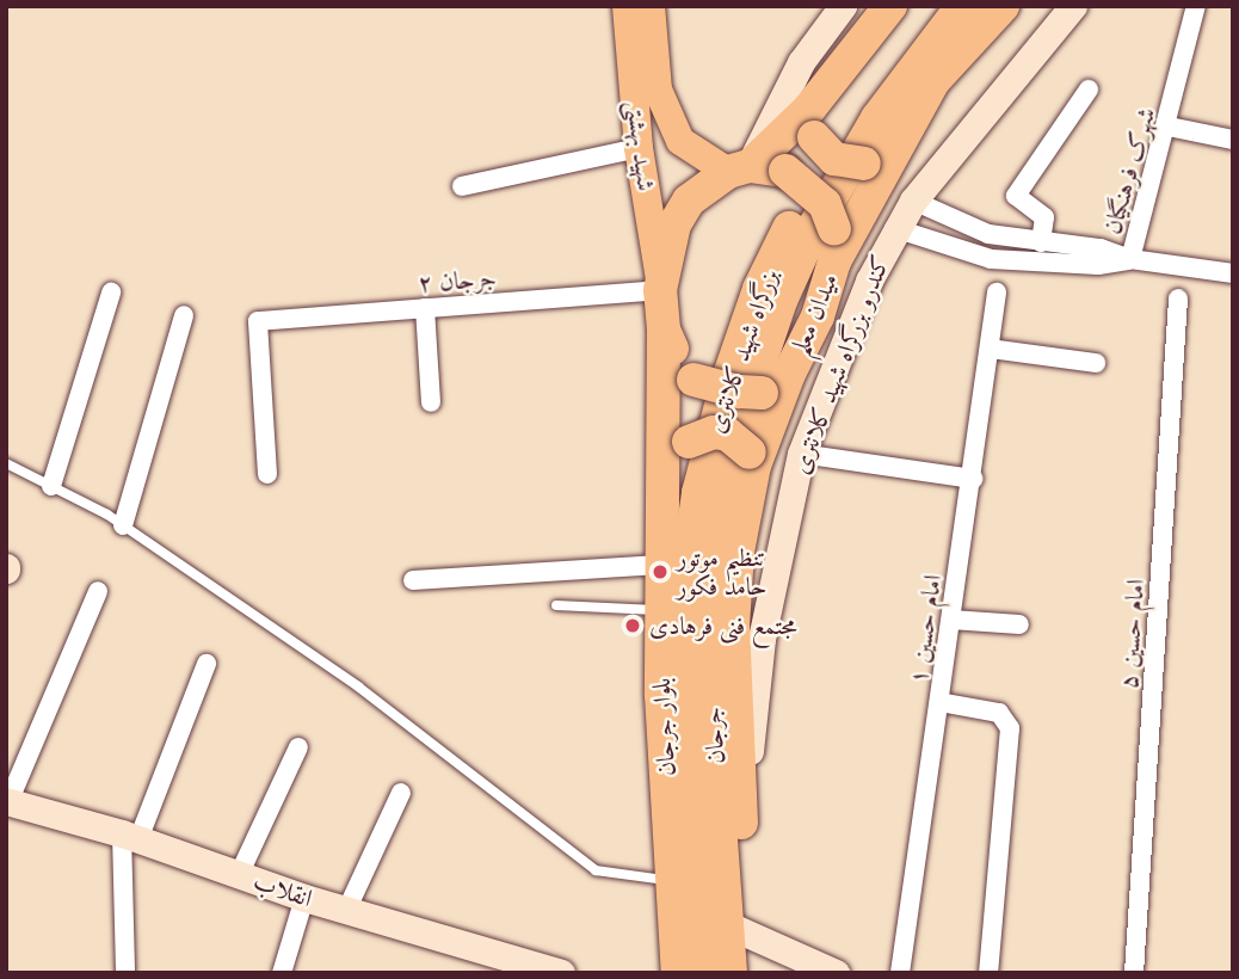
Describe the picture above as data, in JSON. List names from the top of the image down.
{
  "streets": {
    "highway": [
      "میدان معلم",
      "بزرگراه شهید کلانتری",
      "بلوار جرجان",
      "جرجان"
    ],
    "main road": ["شهید بهشتی", "کندرو بزرگراه شهید کلانتری", "انقلاب"],
    "street": [
      "شهرک فرهنگیان",
      "جرجان ۲",
      "امام حسین ۱",
      "امام حسین ۵"
    ]
  },
  "crossings": [
    ["شهید بهشتی", "جرجان ۲"],
    ["شهید بهشتی", "میدان معلم"],
    ["شهید بهشتی", "بلوار جرجان"],
    ["شهرک فرهنگیان", "کندرو بزرگراه شهید کلانتری"],
    ["جرجان ۲", "میدان معلم"],
    ["جرجان ۲", "بلوار جرجان"],
    ["میدان معلم", "بلوار جرجان"],
    ["بزرگراه شهید کلانتری", "جرجان"]
  ],
  "places": ["تنظیم موتور حامد فکور", "مجتمع فنی فرهادی"]
}
